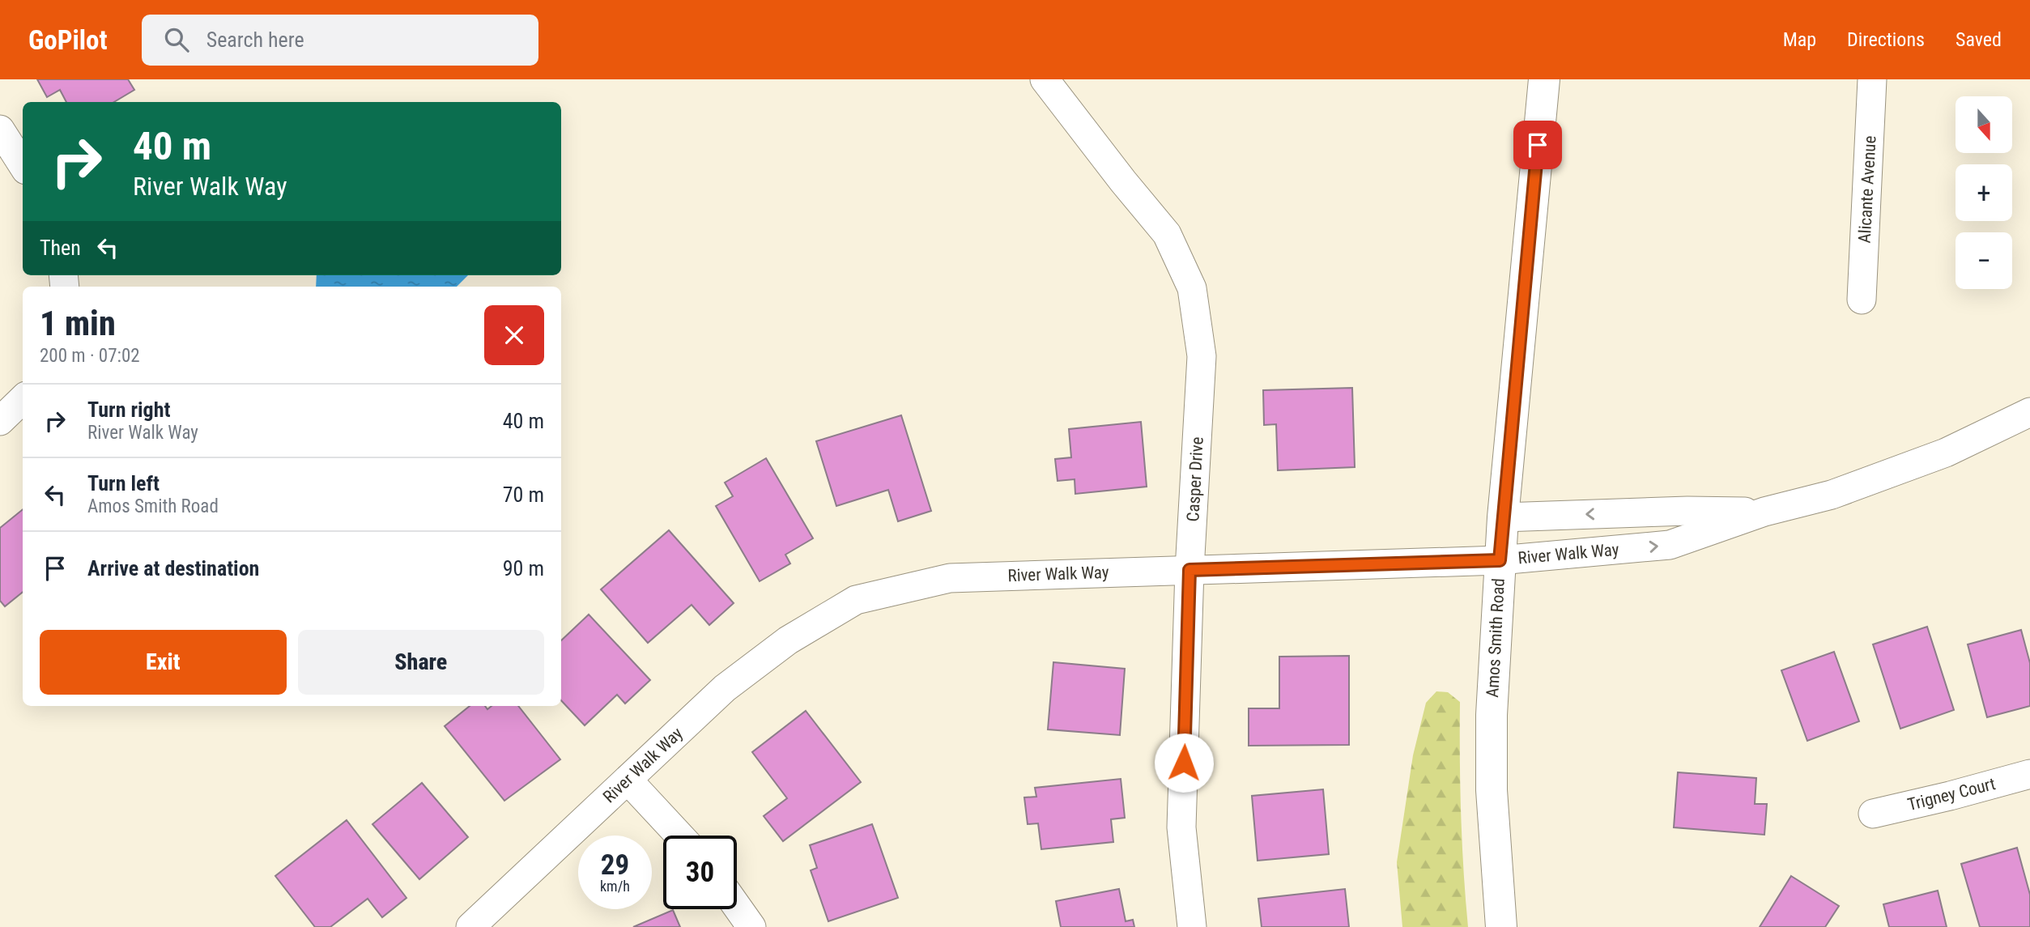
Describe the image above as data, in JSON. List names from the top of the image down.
{
  "streets": {
    "street": [
      "Alicante Avenue",
      "Casper Drive",
      "River Walk Way",
      "Amos Smith Road",
      "Trigney Court"
    ]
  },
  "crossings": [
    ["Casper Drive", "River Walk Way"],
    ["River Walk Way", "Amos Smith Road"]
  ],
  "north": "bottom",
  "page": {
    "header": "GoPilot",
    "search": "Search here",
    "nav": ["Map", "Directions", "Saved"],
    "map_buttons": ["+", "−"],
    "turn": ["40 m", "River Walk Way"],
    "then": "Then",
    "heading": ["1 min", "200 m · 07:02"],
    "list": [
      {
        "name": "Turn right",
        "note": "River Walk Way",
        "value": "40 m"
      },
      {
        "name": "Turn left",
        "note": "Amos Smith Road",
        "value": "70 m"
      },
      {
        "name": "Arrive at destination",
        "value": "90 m"
      }
    ],
    "buttons": ["Exit", "Share"],
    "speed": "29 km/h",
    "limit": "30"
  }
}
